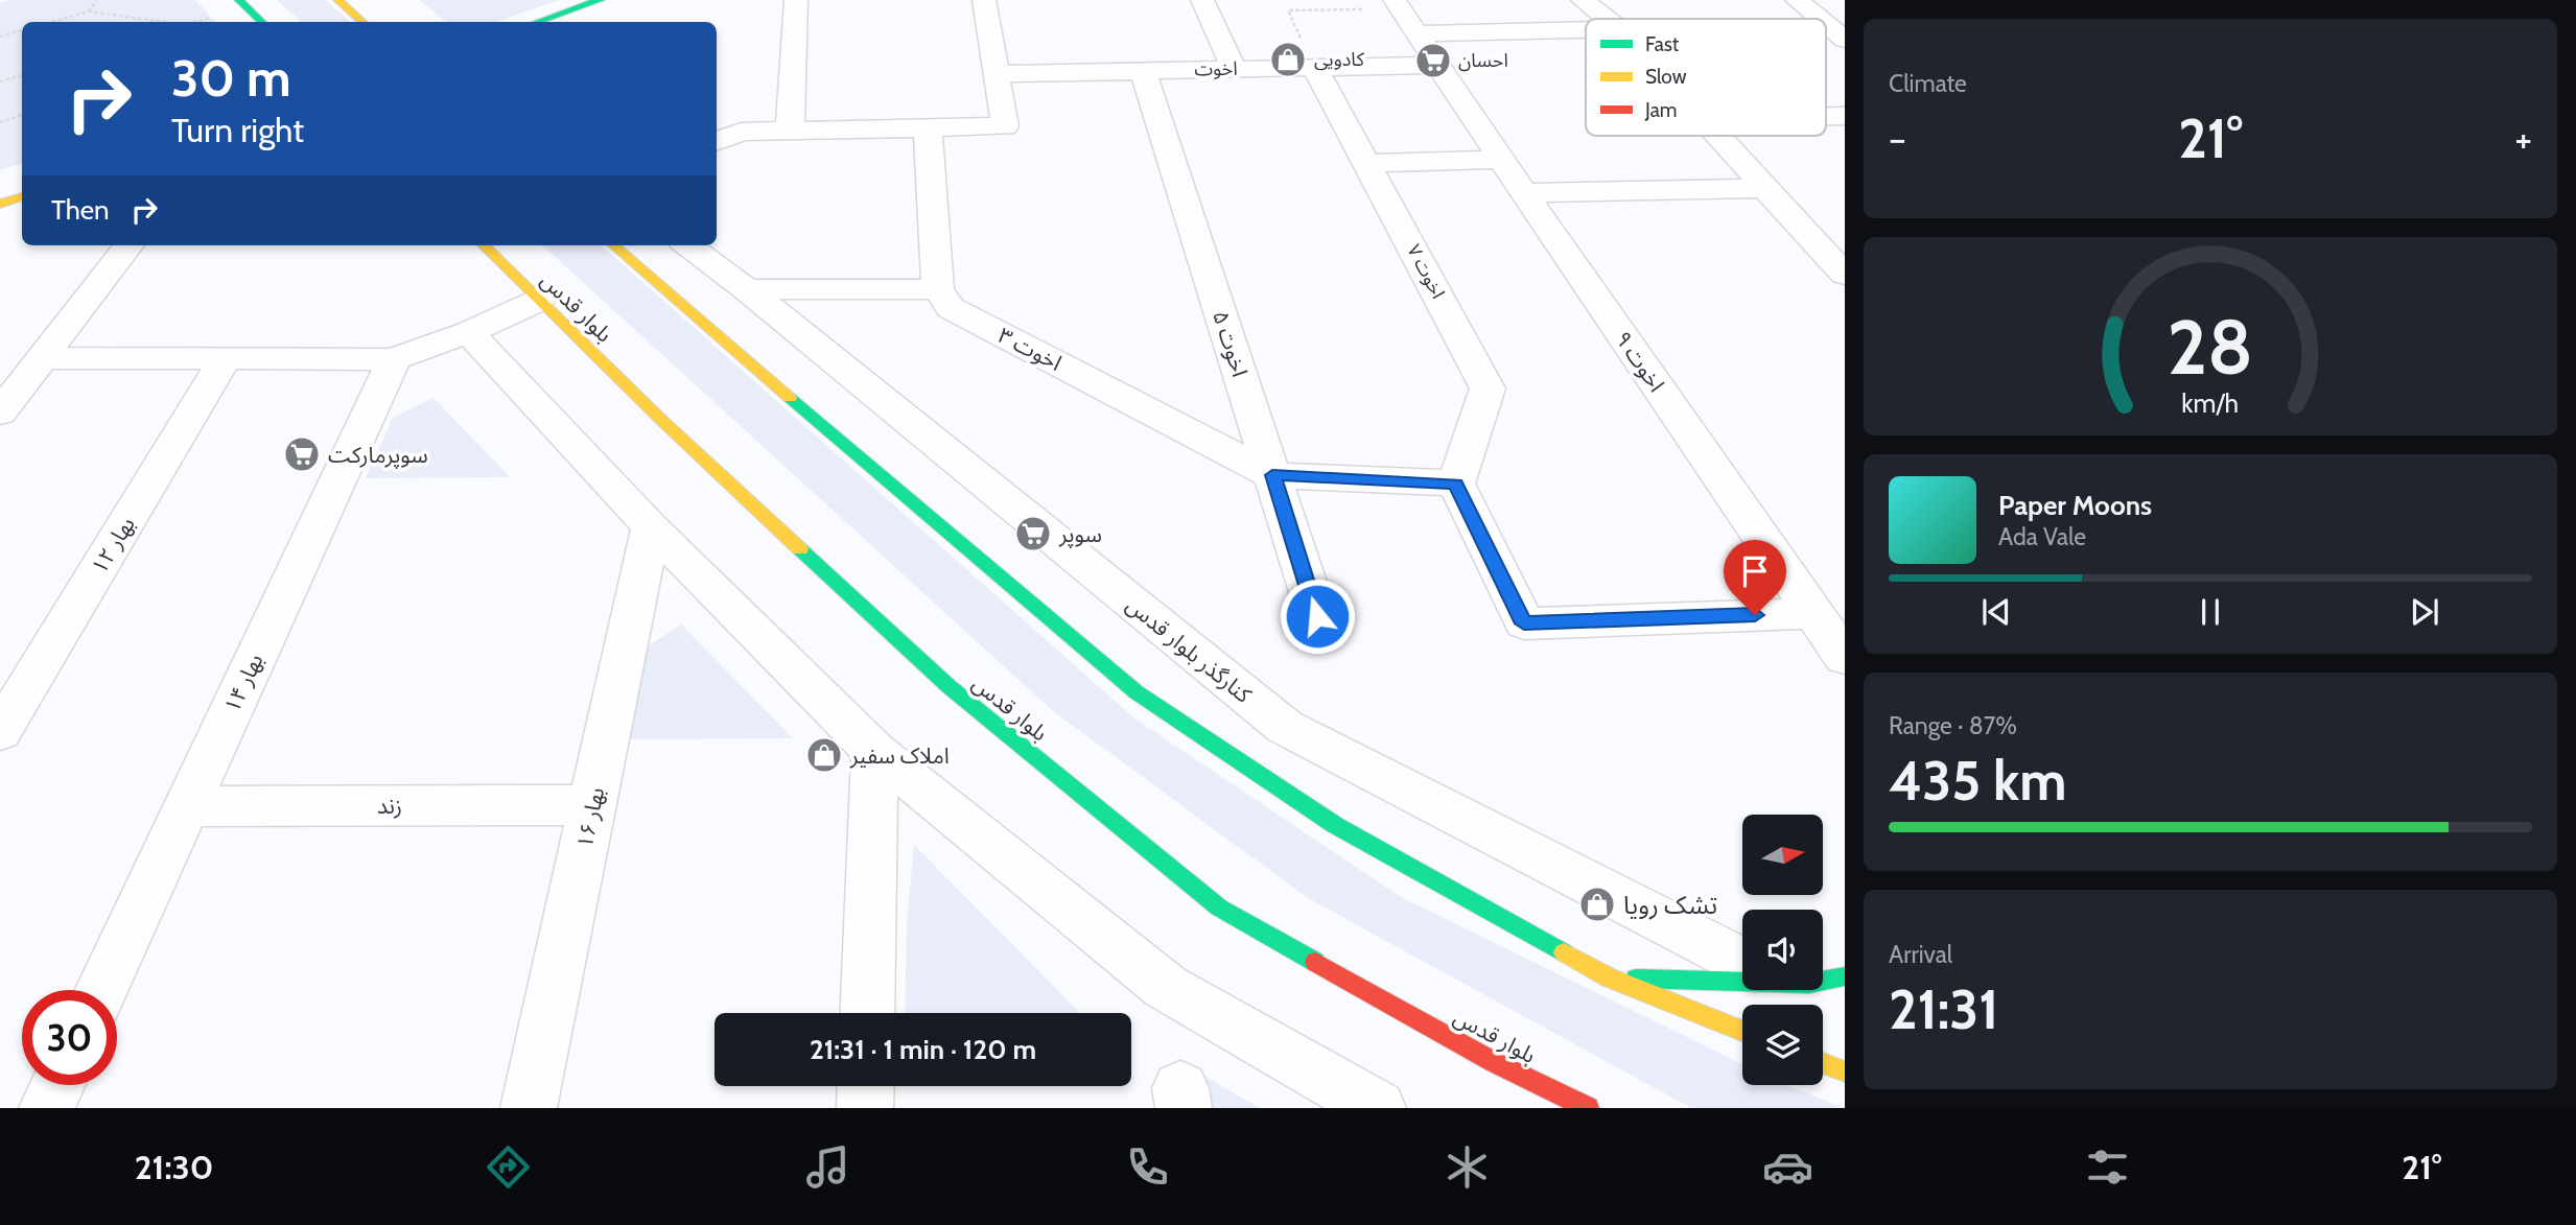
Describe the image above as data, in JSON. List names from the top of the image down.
{
  "streets": {
    "main road": ["بلوار قدس"],
    "street": [
      "اخوت",
      "اخوت ۷",
      "اخوت ۵",
      "اخوت ۳",
      "اخوت ۹",
      "بهار ۱۲",
      "کنارگذر بلوار قدس",
      "بهار ۱۴",
      "زند",
      "بهار ۱۶"
    ]
  },
  "crossings": [
    ["اخوت", "اخوت ۷"],
    ["اخوت", "اخوت ۵"],
    ["اخوت", "اخوت ۹"],
    ["اخوت ۵", "اخوت ۳"],
    ["بهار ۱۴", "زند"],
    ["زند", "بهار ۱۶"]
  ],
  "places": {
    "shop": ["کادویی", "املاک سفیر", "تشک رویا"],
    "supermarket": ["احسان", "سوپرمارکت", "سوپر"]
  },
  "legend": ["Fast", "Slow", "Jam"],
  "north": "right",
  "page": {
    "tile": [
      "Climate",
      ["Range · 87%", "435 km"],
      ["Arrival", "21:31"]
    ],
    "turn": ["30 m", "Turn right"],
    "heat": ["−", "21°", "+"],
    "then": "Then",
    "song": ["Paper Moons", "Ada Vale"],
    "limit": "30",
    "trip": "21:31 · 1 min · 120 m",
    "tabs": ["21:30", "21°"],
    "gauge": ["28", "km/h"]
  }
}
